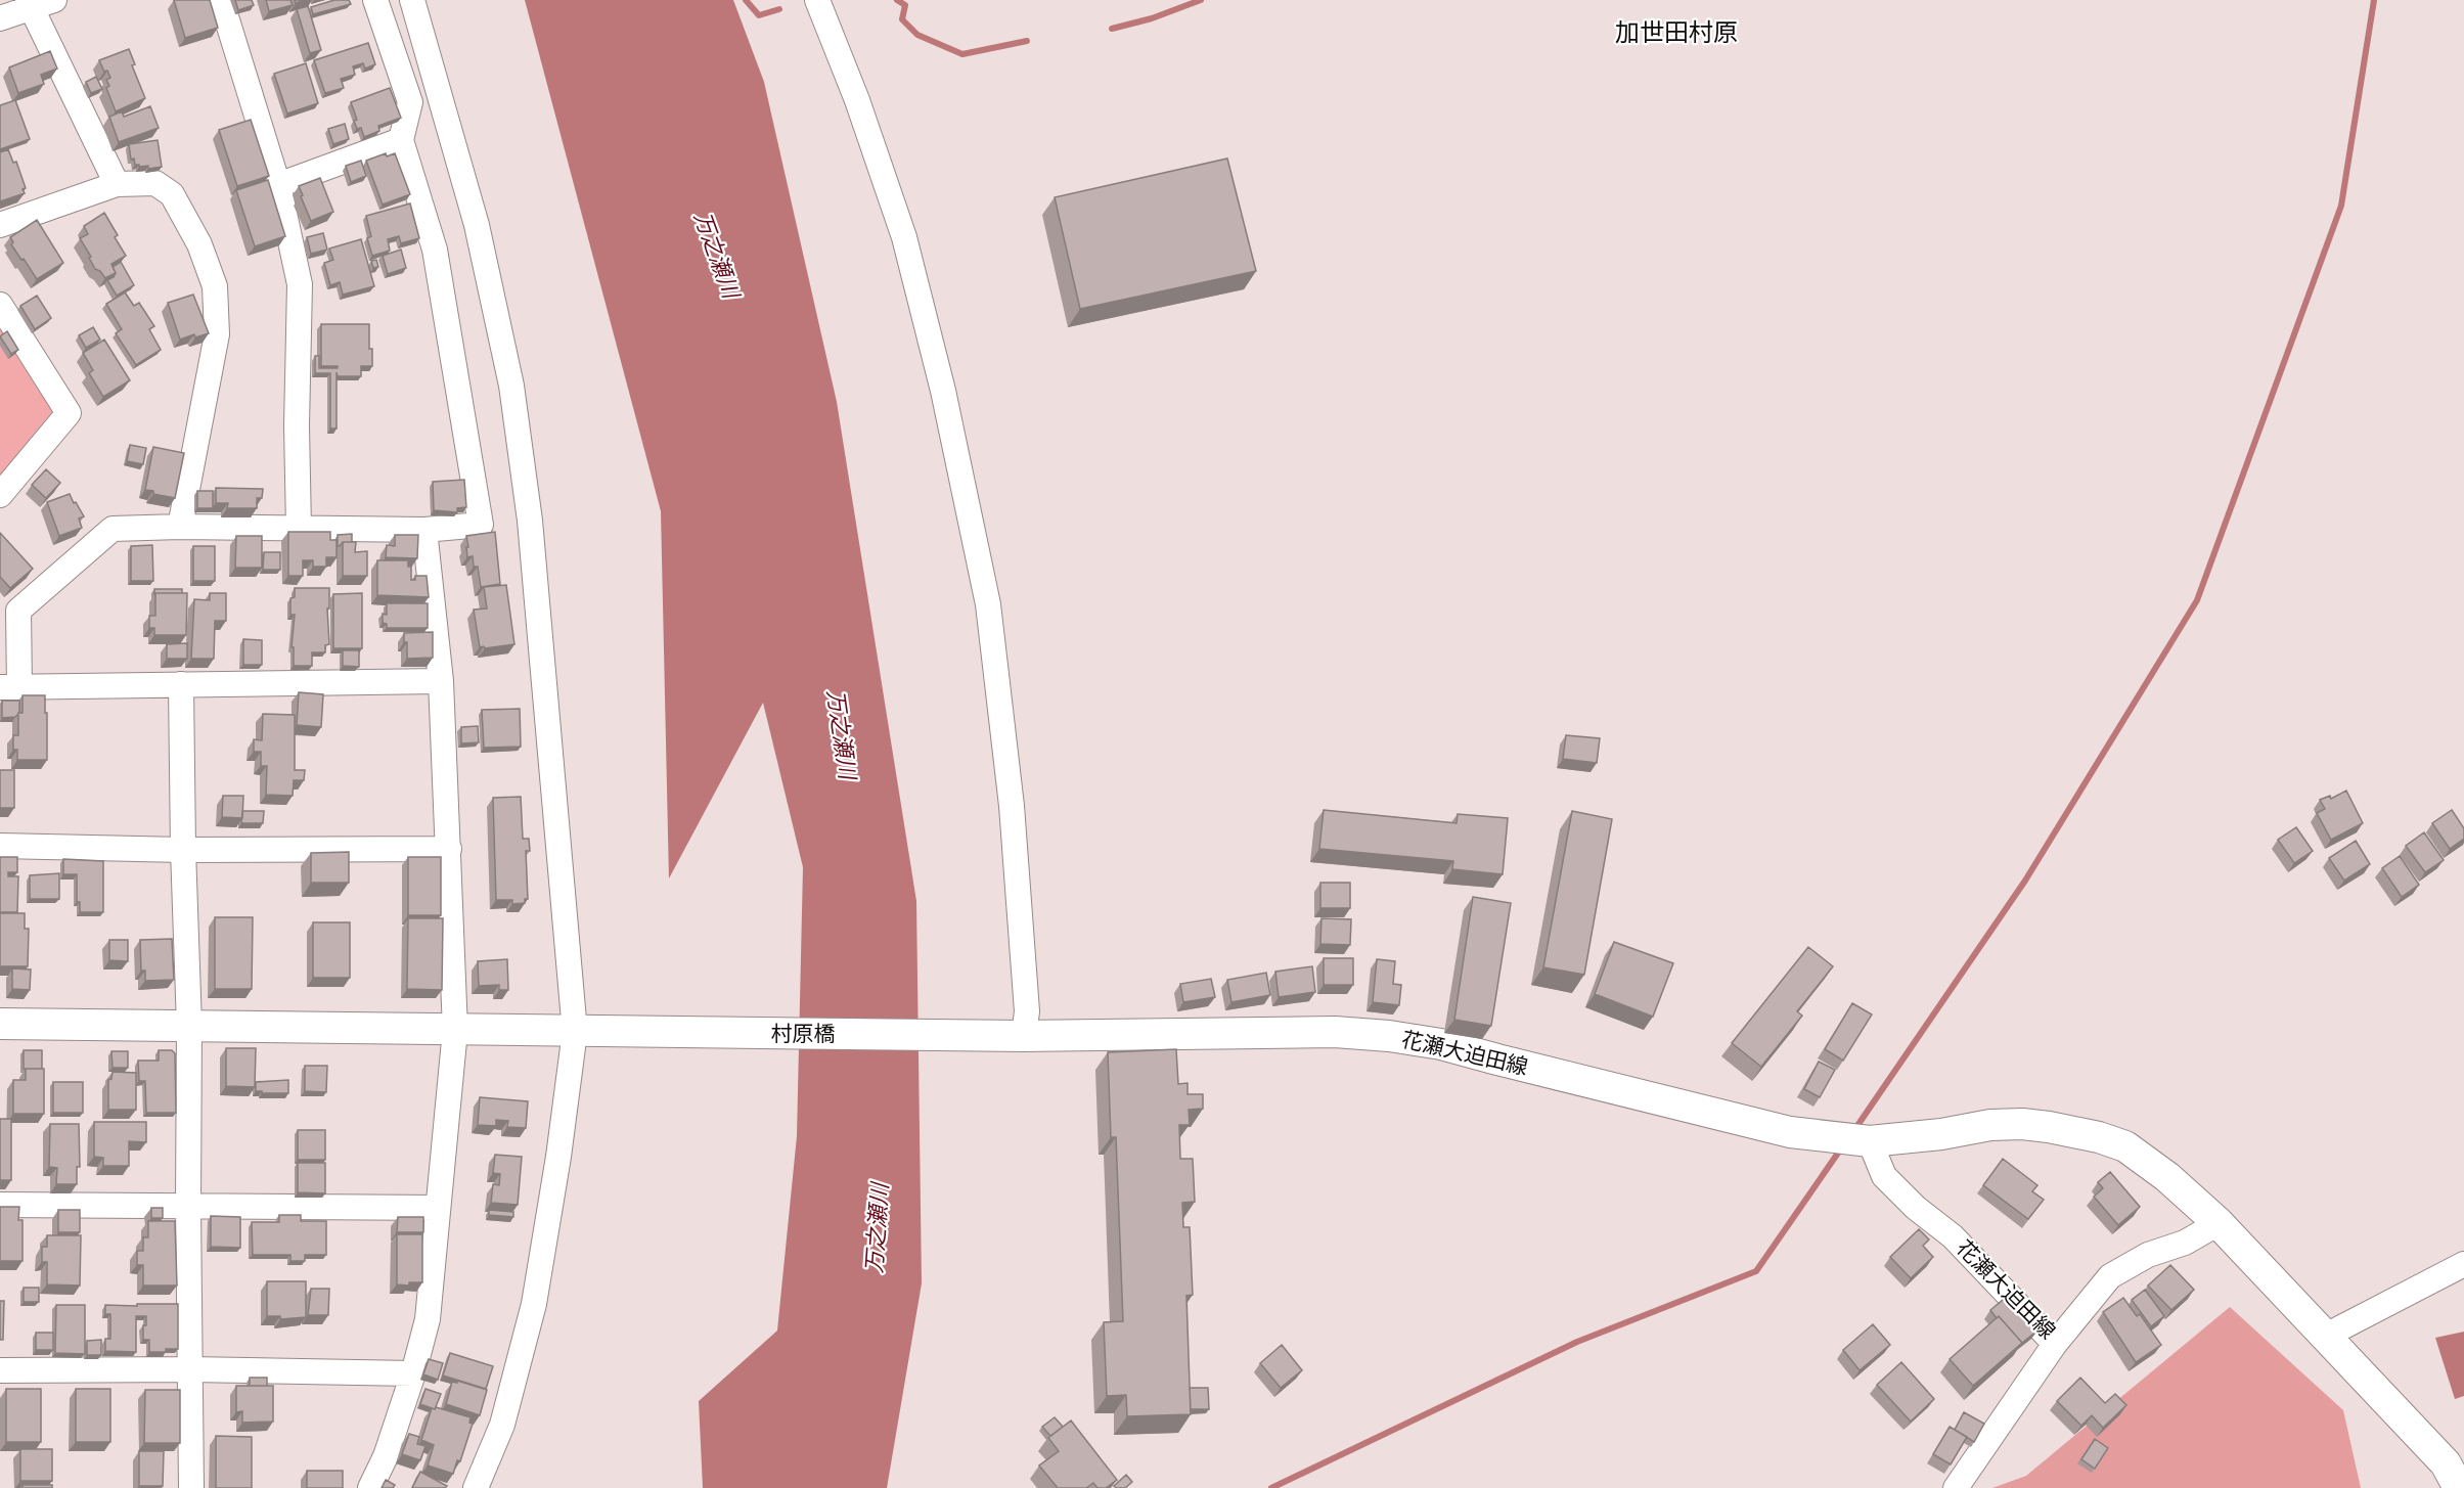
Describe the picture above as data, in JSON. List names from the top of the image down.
{
  "streets": {
    "street": ["村原橋", "花瀬大迫田線"]
  },
  "crossings": [
    ["村原橋", "花瀬大迫田線"]
  ],
  "districts": ["加世田村原"],
  "water": ["万之瀬川"]
}
